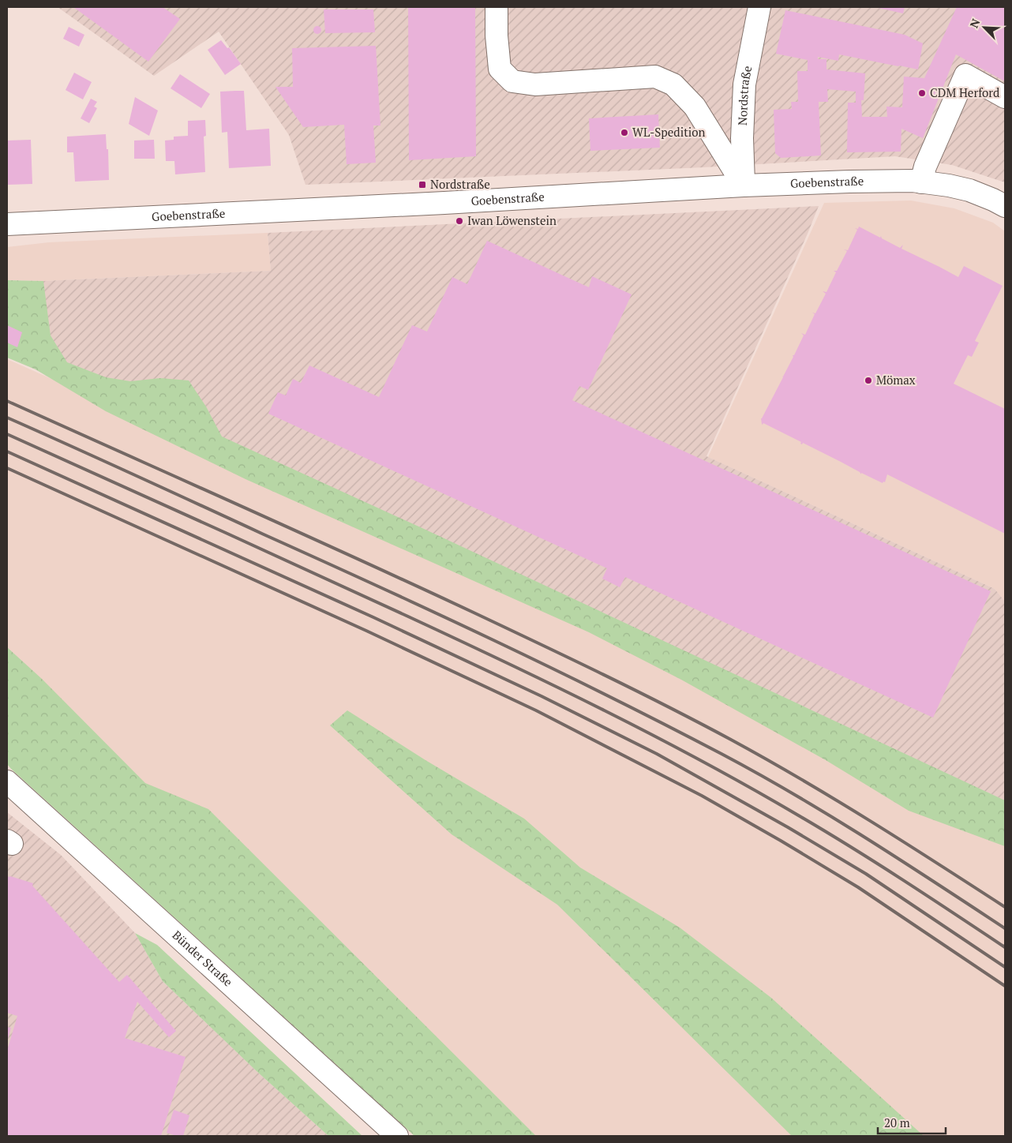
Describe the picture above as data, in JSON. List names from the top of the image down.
{
  "streets": {
    "street": ["Nordstraße", "Goebenstraße", "Bünder Straße"]
  },
  "crossings": [
    ["Nordstraße", "Goebenstraße"]
  ],
  "places": {
    "other": [
      "CDM Herford",
      "WL-Spedition",
      "Iwan Löwenstein",
      "Mömax"
    ],
    "transit": ["Nordstraße"]
  },
  "scale_bar": "20 m",
  "north": "top left"
}
